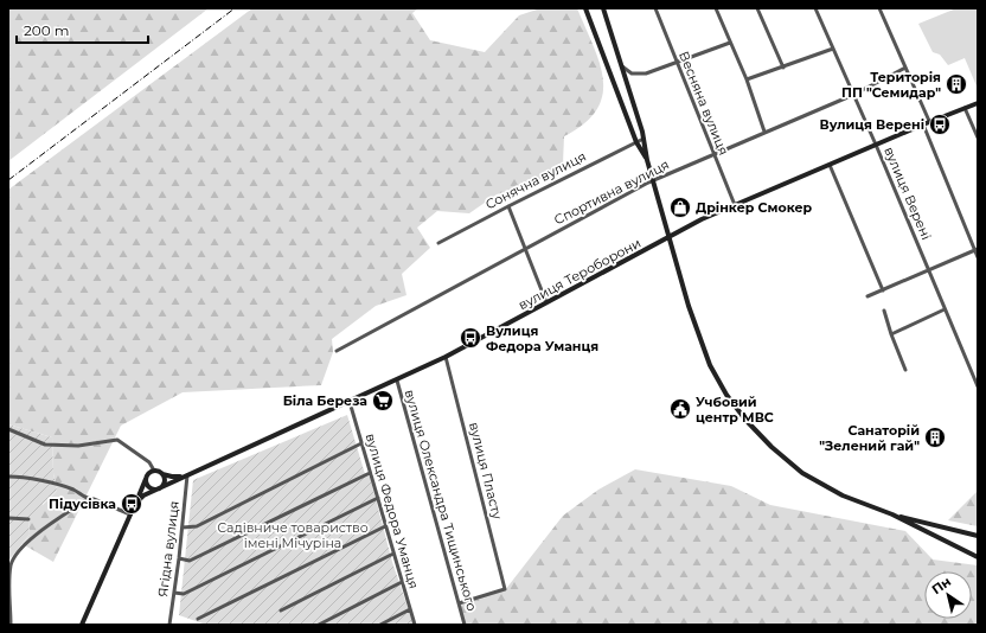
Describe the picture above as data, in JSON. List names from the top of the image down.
{
  "streets": {
    "main road": ["вулиця Тероборони"],
    "street": [
      "Весняна вулиця",
      "Сонячна вулиця",
      "Спортивна вулиця",
      "вулиця Верені",
      "вулиця Пласту",
      "вулиця Олександра Тищинського",
      "вулиця Федора Уманця",
      "Ягідна вулиця"
    ]
  },
  "crossings": [
    ["Весняна вулиця", "Спортивна вулиця"],
    ["Весняна вулиця", "вулиця Тероборони"],
    ["Спортивна вулиця", "вулиця Верені"],
    ["вулиця Верені", "вулиця Тероборони"],
    ["вулиця Тероборони", "вулиця Пласту"],
    ["вулиця Тероборони", "вулиця Олександра Тищинського"],
    ["вулиця Тероборони", "вулиця Федора Уманця"],
    ["вулиця Тероборони", "Ягідна вулиця"],
    ["вулиця Пласту", "вулиця Олександра Тищинського"]
  ],
  "parks": ["Садівниче товариство імені Мічуріна"],
  "places": {
    "building": ["Територія ПП \"Семидар\"", "Санаторій \"Зелений гай\""],
    "bus stop": ["Вулиця Верені", "Вулиця Федора Уманця", "Підусівка"],
    "shop": ["Дрінкер Смокер"],
    "supermarket": ["Біла Береза"],
    "public building": ["Учбовий центр МВС"]
  },
  "scale_bar": "200 m",
  "north": "top left"
}
